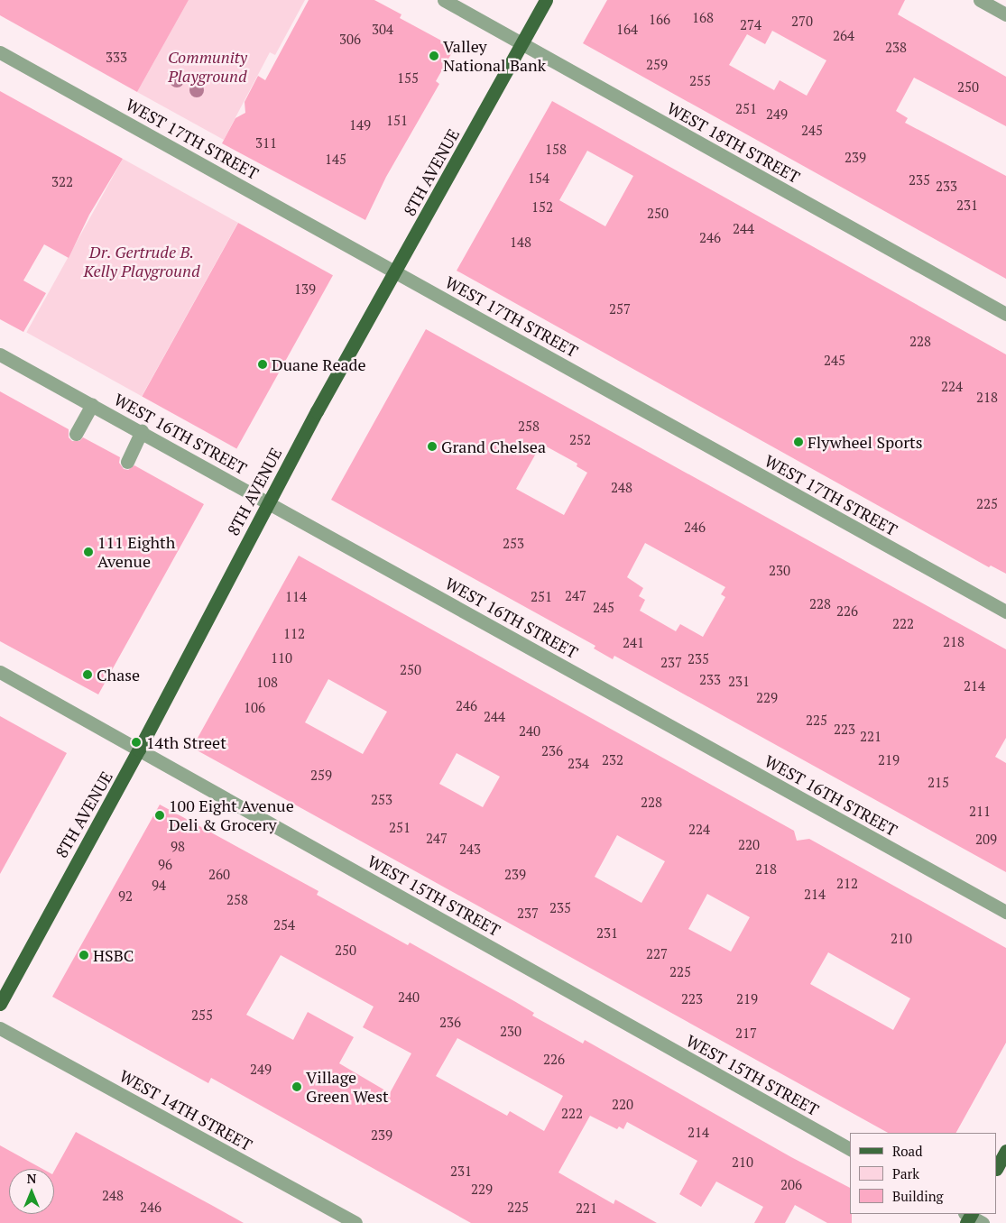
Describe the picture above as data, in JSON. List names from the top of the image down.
{
  "streets": {
    "main road": ["8TH AVENUE"],
    "street": [
      "WEST 17TH STREET",
      "WEST 18TH STREET",
      "WEST 16TH STREET",
      "WEST 15TH STREET",
      "WEST 14TH STREET"
    ]
  },
  "crossings": [
    ["WEST 17TH STREET", "8TH AVENUE"],
    ["WEST 18TH STREET", "8TH AVENUE"],
    ["8TH AVENUE", "WEST 16TH STREET"],
    ["8TH AVENUE", "WEST 15TH STREET"]
  ],
  "parks": ["Community Playground", "Dr. Gertrude B. Kelly Playground"],
  "places": [
    "Valley National Bank",
    "Duane Reade",
    "Flywheel Sports",
    "Grand Chelsea",
    "111 Eighth Avenue",
    "Chase",
    "14th Street",
    "100 Eight Avenue Deli & Grocery",
    "HSBC",
    "Village Green West"
  ],
  "house_numbers": [
    "168",
    "166",
    "270",
    "274",
    "304",
    "164",
    "264",
    "306",
    "238",
    "333",
    "259",
    "155",
    "255",
    "250",
    "251",
    "249",
    "151",
    "149",
    "245",
    "311",
    "158",
    "239",
    "145",
    "154",
    "235",
    "322",
    "233",
    "231",
    "152",
    "250",
    "244",
    "246",
    "148",
    "139",
    "257",
    "228",
    "245",
    "224",
    "218",
    "258",
    "252",
    "248",
    "225",
    "246",
    "253",
    "230",
    "247",
    "114",
    "251",
    "228",
    "245",
    "226",
    "222",
    "112",
    "218",
    "241",
    "110",
    "235",
    "237",
    "250",
    "233",
    "231",
    "108",
    "214",
    "229",
    "246",
    "106",
    "244",
    "225",
    "223",
    "240",
    "221",
    "236",
    "232",
    "219",
    "234",
    "259",
    "215",
    "253",
    "228",
    "211",
    "251",
    "224",
    "247",
    "209",
    "220",
    "98",
    "243",
    "96",
    "218",
    "260",
    "239",
    "212",
    "94",
    "214",
    "92",
    "258",
    "235",
    "237",
    "254",
    "231",
    "210",
    "250",
    "227",
    "225",
    "240",
    "223",
    "219",
    "255",
    "236",
    "230",
    "217",
    "226",
    "249",
    "220",
    "222",
    "214",
    "239",
    "210",
    "231",
    "206",
    "229",
    "248",
    "246",
    "225",
    "221"
  ],
  "legend": ["Road", "Park", "Building"],
  "north": "top"
}
